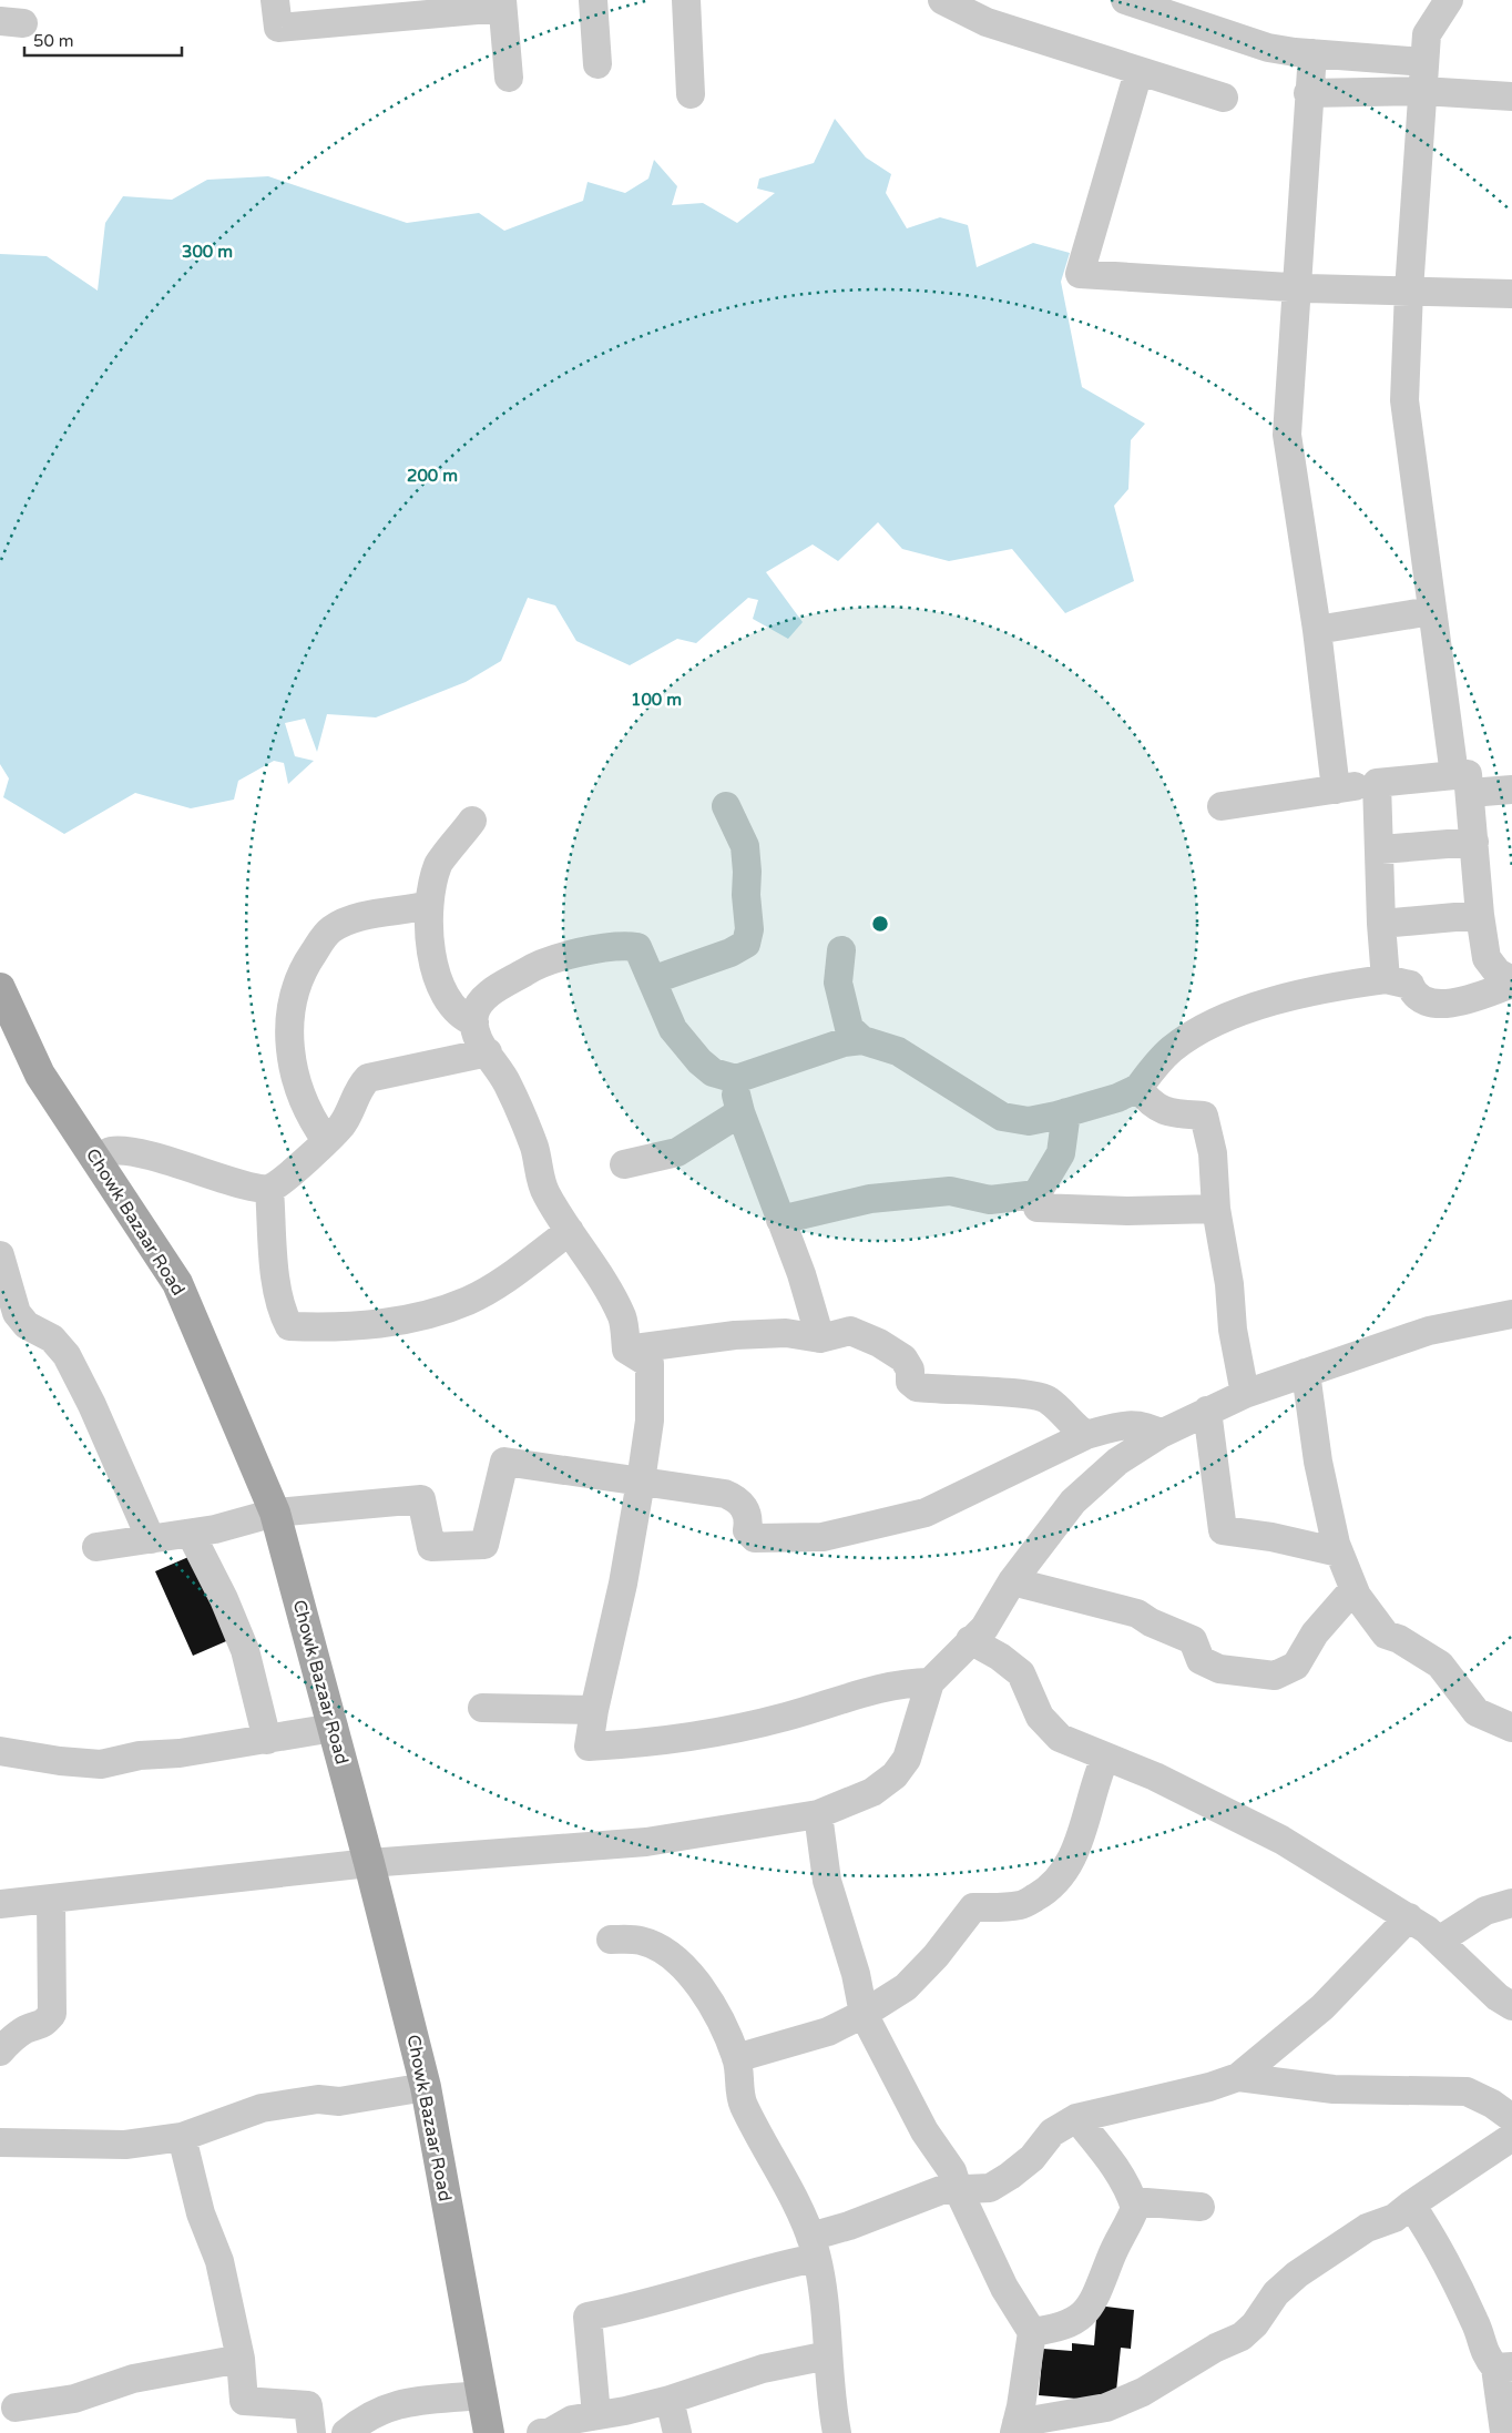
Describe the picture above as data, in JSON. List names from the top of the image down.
{
  "streets": {
    "main road": ["Chowk Bazaar Road"]
  },
  "scale_bar": "50 m",
  "rings": ["300 m", "200 m", "100 m"]
}
